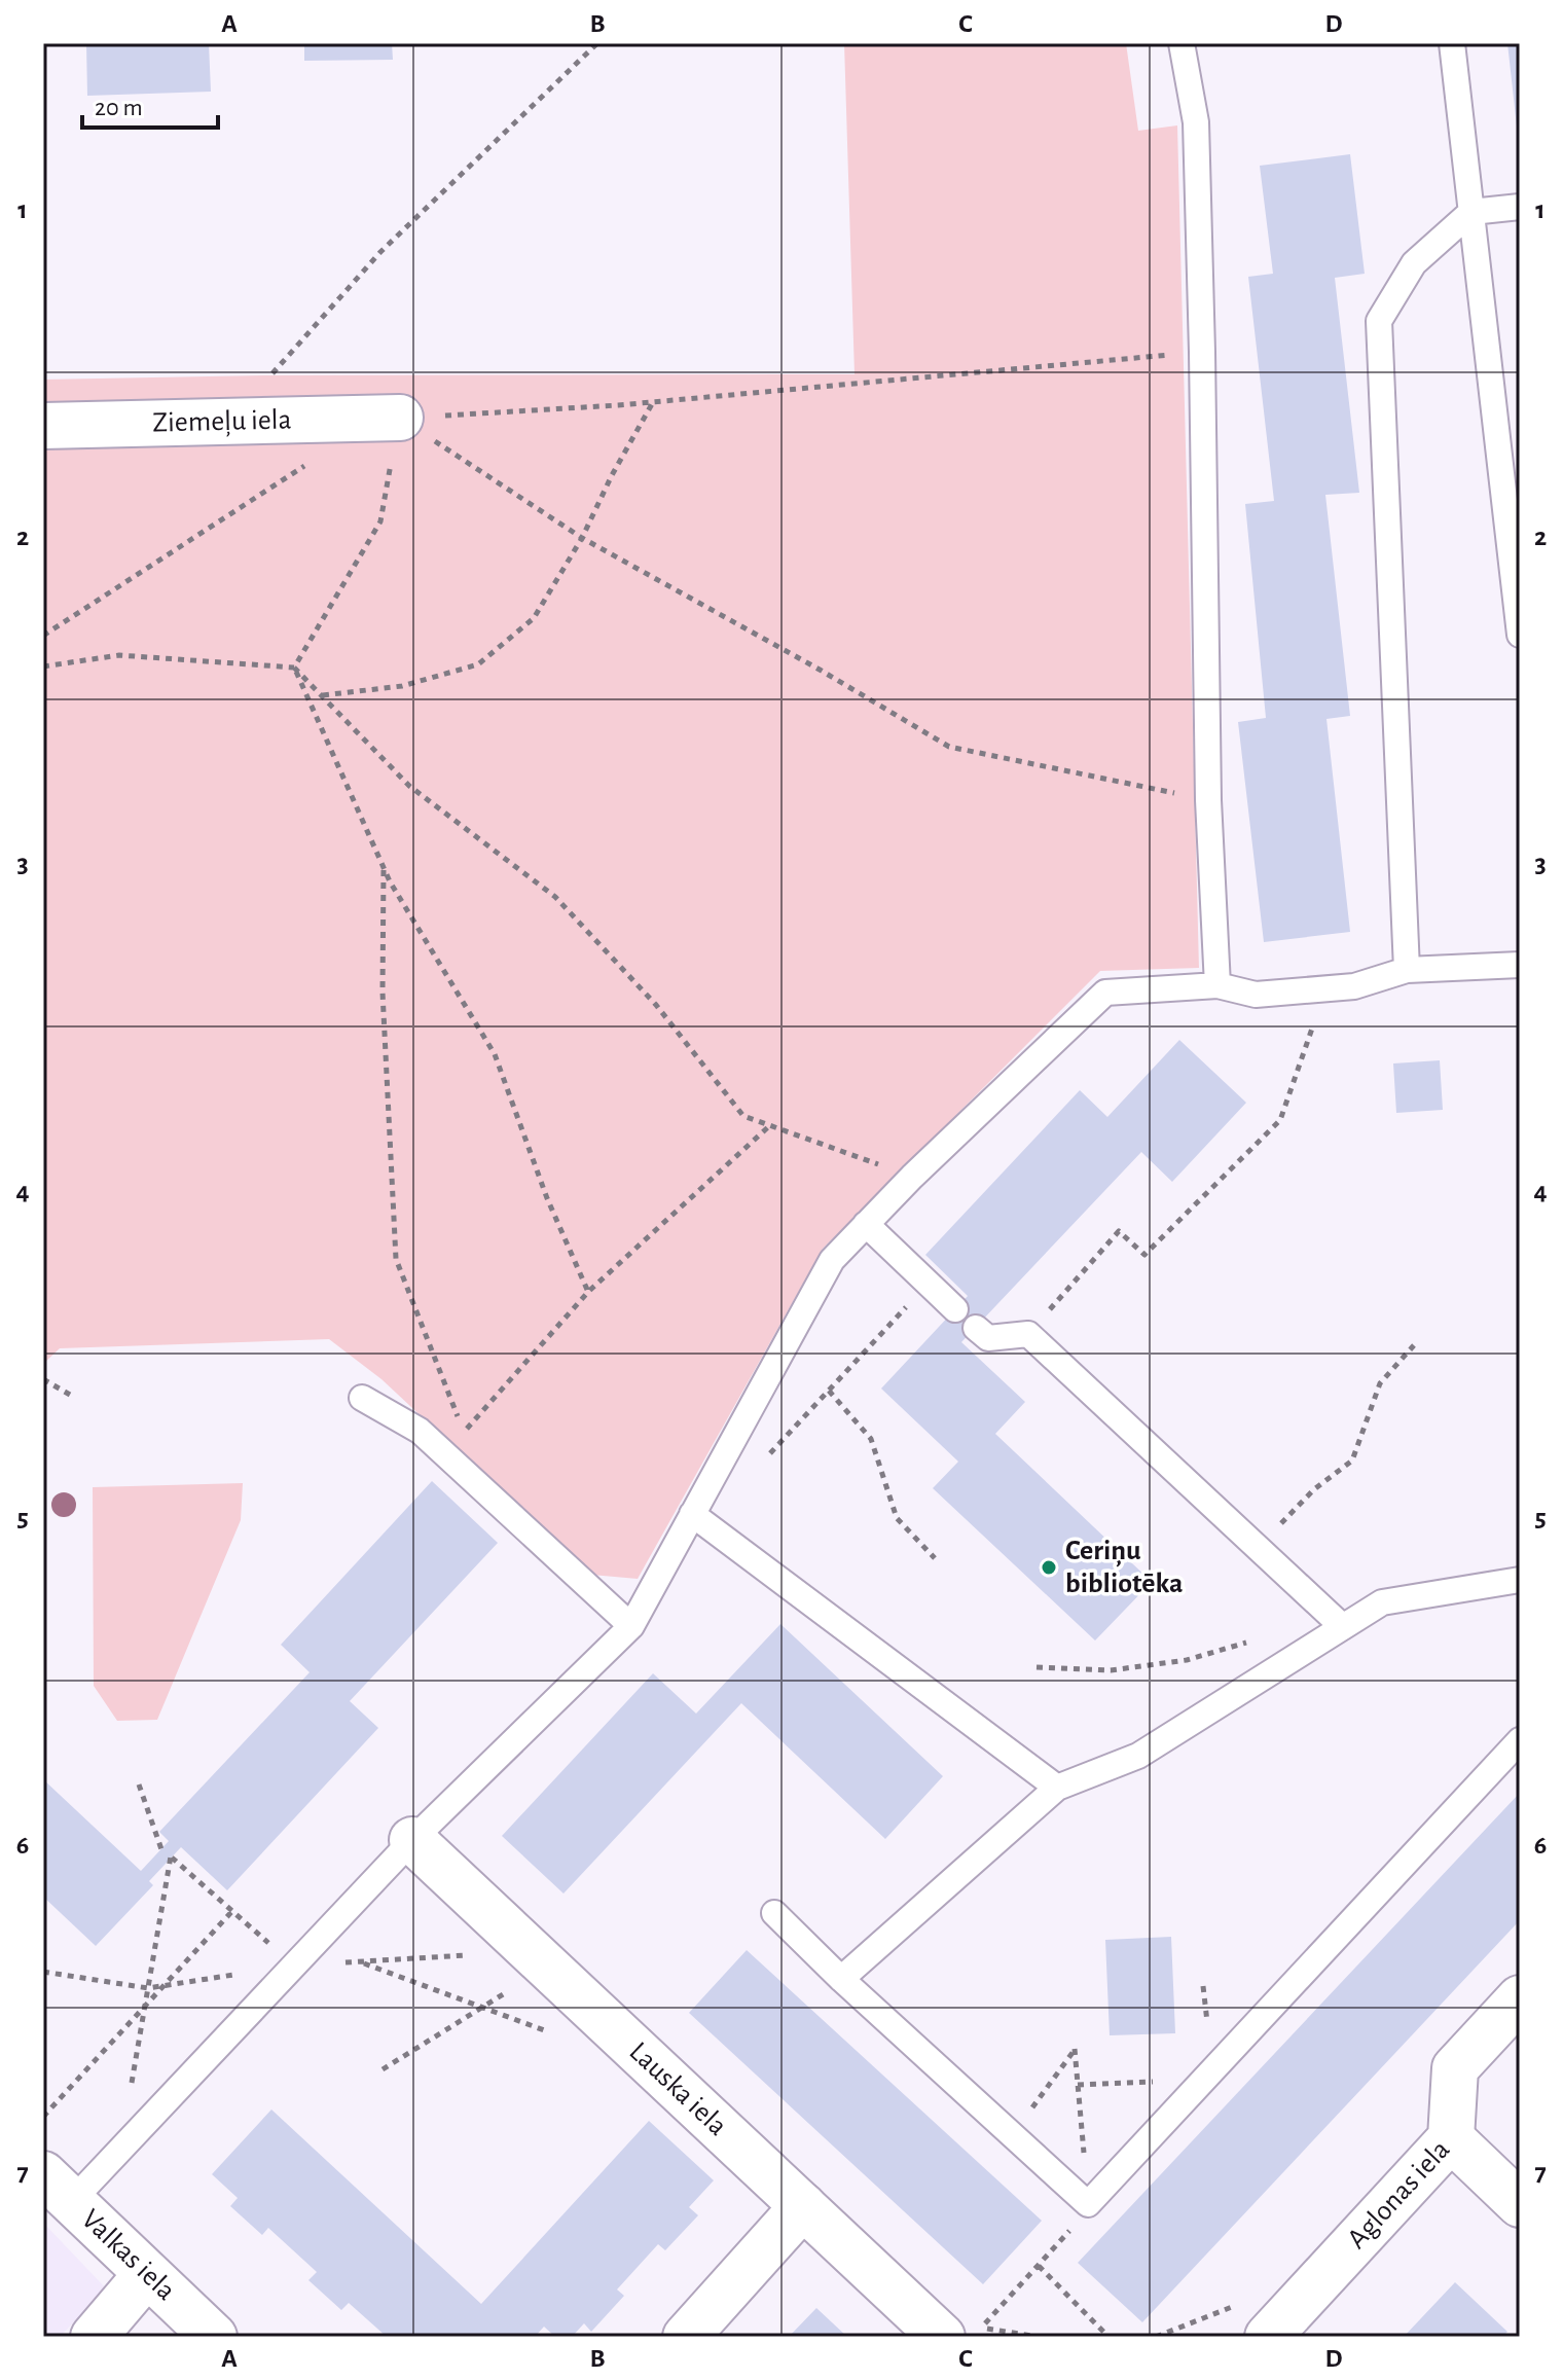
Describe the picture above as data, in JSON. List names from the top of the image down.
{
  "streets": {
    "street": [
      "Ziemeļu iela",
      "Lauska iela",
      "Aglonas iela",
      "Valkas iela"
    ]
  },
  "places": ["Ceriņu bibliotēka"],
  "scale_bar": "20 m",
  "grid": {
    "columns": [
      "A",
      "B",
      "C",
      "D"
    ],
    "rows": [
      "1",
      "2",
      "3",
      "4",
      "5",
      "6",
      "7"
    ]
  }
}
